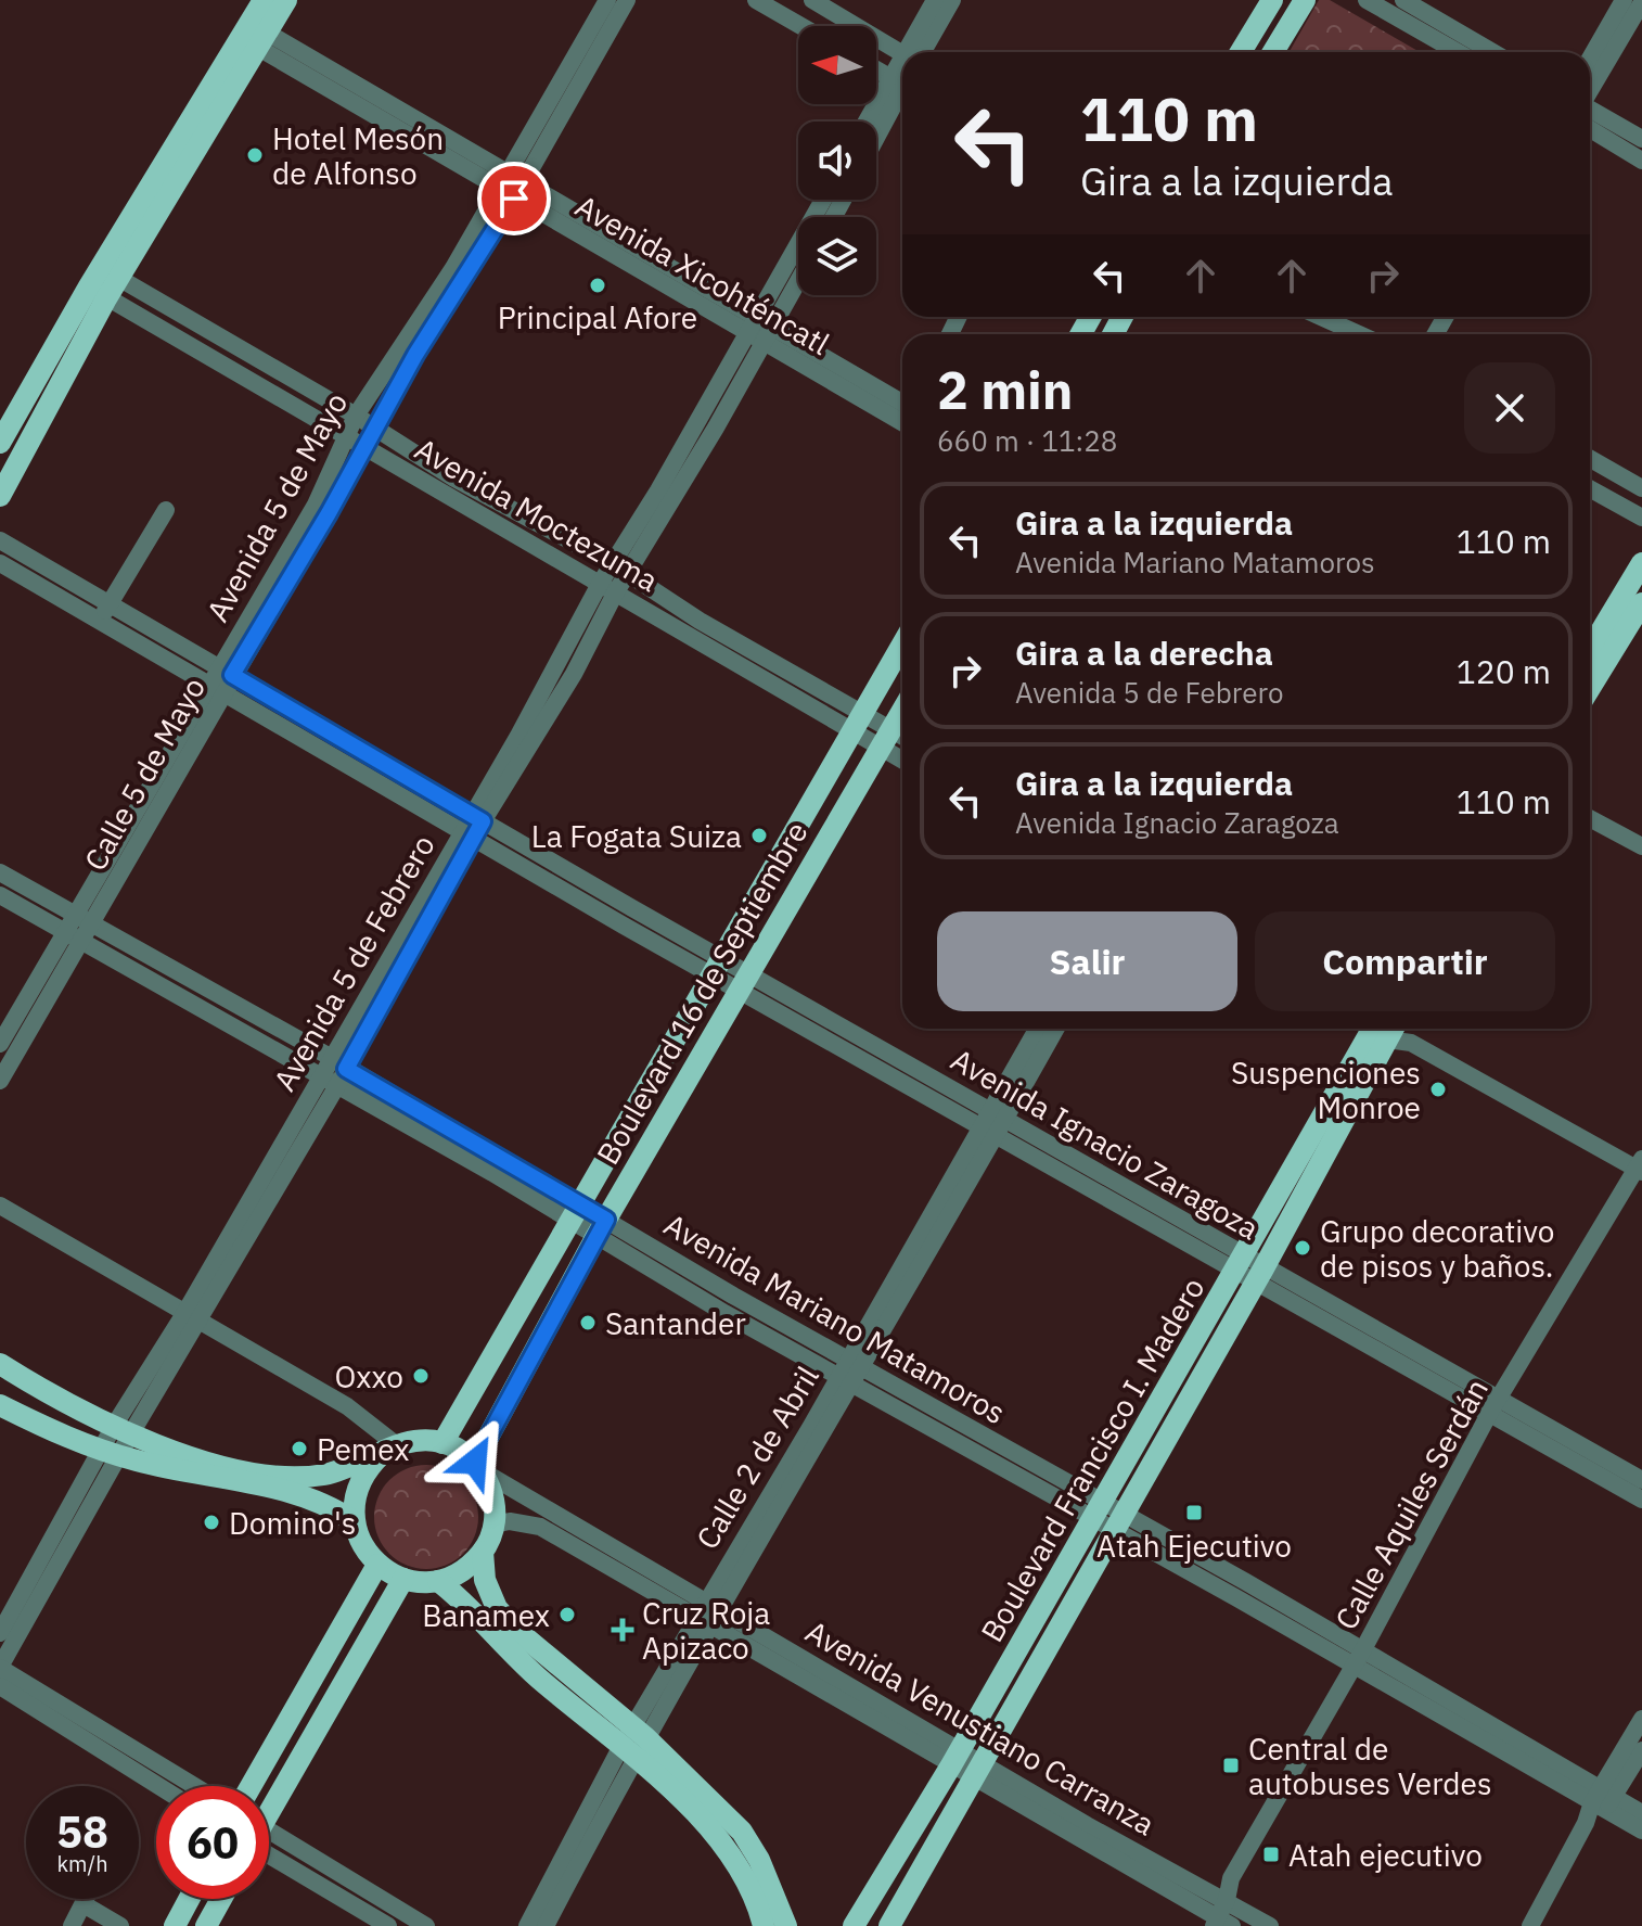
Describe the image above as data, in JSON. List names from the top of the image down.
{
  "streets": {
    "main road": ["Boulevard 16 de Septiembre", "Boulevard Francisco I. Madero"],
    "street": [
      "Avenida Xicohténcatl",
      "Avenida 5 de Mayo",
      "Avenida Moctezuma",
      "Calle 5 de Mayo",
      "Avenida 5 de Febrero",
      "Avenida Ignacio Zaragoza",
      "Avenida Mariano Matamoros",
      "Calle 2 de Abril",
      "Calle Aquiles Serdán",
      "Avenida Venustiano Carranza"
    ]
  },
  "crossings": [
    ["Avenida Xicohténcatl", "Calle 5 de Mayo"],
    ["Avenida Xicohténcatl", "Avenida 5 de Febrero"],
    ["Avenida 5 de Mayo", "Avenida Moctezuma"],
    ["Avenida 5 de Mayo", "Calle 5 de Mayo"],
    ["Avenida Moctezuma", "Calle 5 de Mayo"],
    ["Avenida Moctezuma", "Avenida 5 de Febrero"],
    ["Avenida Moctezuma", "Boulevard 16 de Septiembre"],
    ["Calle 5 de Mayo", "Avenida Ignacio Zaragoza"],
    ["Calle 5 de Mayo", "Avenida Mariano Matamoros"],
    ["Avenida 5 de Febrero", "Avenida Ignacio Zaragoza"],
    ["Avenida 5 de Febrero", "Avenida Mariano Matamoros"],
    ["Boulevard 16 de Septiembre", "Avenida Ignacio Zaragoza"],
    ["Boulevard 16 de Septiembre", "Avenida Mariano Matamoros"],
    ["Boulevard 16 de Septiembre", "Avenida Venustiano Carranza"],
    ["Avenida Ignacio Zaragoza", "Calle 2 de Abril"],
    ["Avenida Ignacio Zaragoza", "Boulevard Francisco I. Madero"],
    ["Avenida Ignacio Zaragoza", "Calle Aquiles Serdán"],
    ["Avenida Mariano Matamoros", "Calle 2 de Abril"],
    ["Avenida Mariano Matamoros", "Boulevard Francisco I. Madero"],
    ["Avenida Mariano Matamoros", "Calle Aquiles Serdán"],
    ["Calle 2 de Abril", "Avenida Venustiano Carranza"],
    ["Boulevard Francisco I. Madero", "Avenida Venustiano Carranza"],
    ["Calle Aquiles Serdán", "Avenida Venustiano Carranza"]
  ],
  "places": {
    "other": [
      "Hotel Mesón de Alfonso",
      "Principal Afore",
      "La Fogata Suiza",
      "Suspenciones Monroe",
      "Grupo decorativo de pisos y baños.",
      "Santander",
      "Oxxo",
      "Pemex",
      "Domino's",
      "Banamex"
    ],
    "transit": ["Atah Ejecutivo", "Central de autobuses Verdes", "Atah ejecutivo"],
    "health": ["Cruz Roja Apizaco"]
  },
  "north": "left",
  "page": {
    "turn": ["110 m", "Gira a la izquierda"],
    "heading": ["2 min", "660 m · 11:28"],
    "list": [
      {
        "name": "Gira a la izquierda",
        "note": "Avenida Mariano Matamoros",
        "value": "110 m"
      },
      {
        "name": "Gira a la derecha",
        "note": "Avenida 5 de Febrero",
        "value": "120 m"
      },
      {
        "name": "Gira a la izquierda",
        "note": "Avenida Ignacio Zaragoza",
        "value": "110 m"
      }
    ],
    "buttons": ["Salir", "Compartir"],
    "speed": "58 km/h",
    "limit": "60"
  }
}
